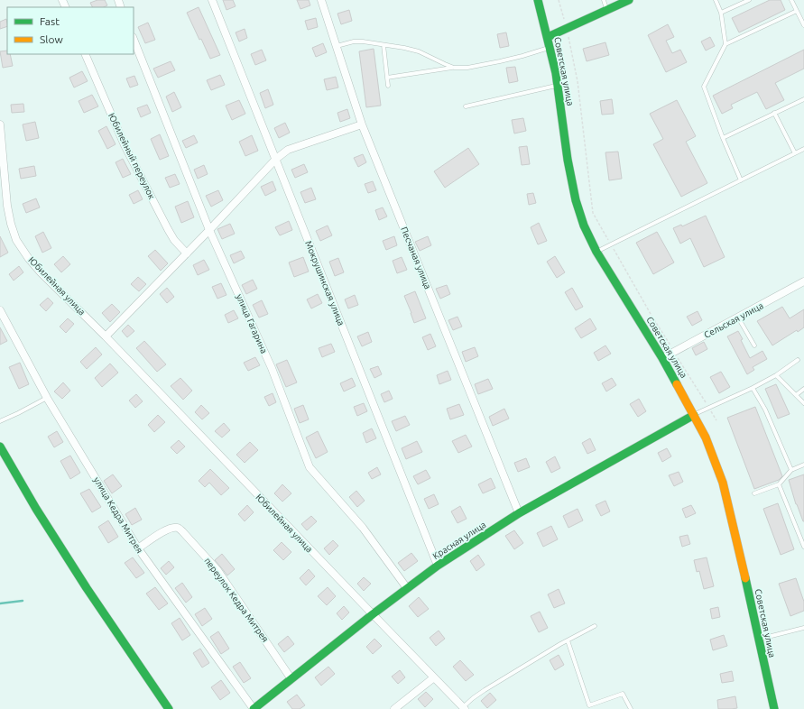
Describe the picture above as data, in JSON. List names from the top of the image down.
{
  "streets": {
    "main road": ["Советская улица", "Красная улица"],
    "street": [
      "Юбилейный переулок",
      "Песчаная улица",
      "Мокрушинская улица",
      "Юбилейная улица",
      "Сельская улица",
      "улица Гагарина",
      "улица Кедра Митрея",
      "переулок Кедра Митрея"
    ]
  },
  "crossings": [
    ["Советская улица", "Сельская улица"],
    ["Советская улица", "Красная улица"],
    ["Песчаная улица", "Красная улица"],
    ["Мокрушинская улица", "Красная улица"],
    ["Юбилейная улица", "Красная улица"],
    ["улица Гагарина", "Красная улица"],
    ["улица Кедра Митрея", "Красная улица"],
    ["улица Кедра Митрея", "переулок Кедра Митрея"],
    ["Красная улица", "переулок Кедра Митрея"]
  ],
  "legend": ["Fast", "Slow"]
}
